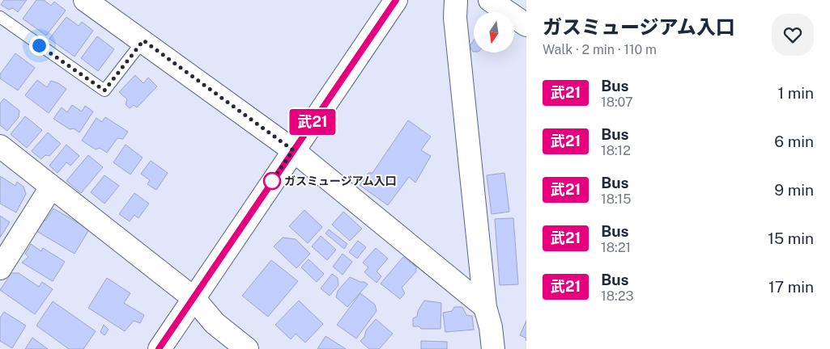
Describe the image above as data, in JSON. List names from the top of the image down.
{
  "places": ["ガスミュージアム入口"],
  "lines": ["bus line 武21"],
  "north": "bottom",
  "page": {
    "on_map": "武21",
    "heading": ["ガスミュージアム入口", "Walk · 2 min · 110 m"],
    "list": [
      {
        "mark": "武21",
        "name": "Bus",
        "note": "18:07",
        "value": "1 min"
      },
      {
        "mark": "武21",
        "name": "Bus",
        "note": "18:12",
        "value": "6 min"
      },
      {
        "mark": "武21",
        "name": "Bus",
        "note": "18:15",
        "value": "9 min"
      },
      {
        "mark": "武21",
        "name": "Bus",
        "note": "18:21",
        "value": "15 min"
      },
      {
        "mark": "武21",
        "name": "Bus",
        "note": "18:23",
        "value": "17 min"
      }
    ]
  }
}
